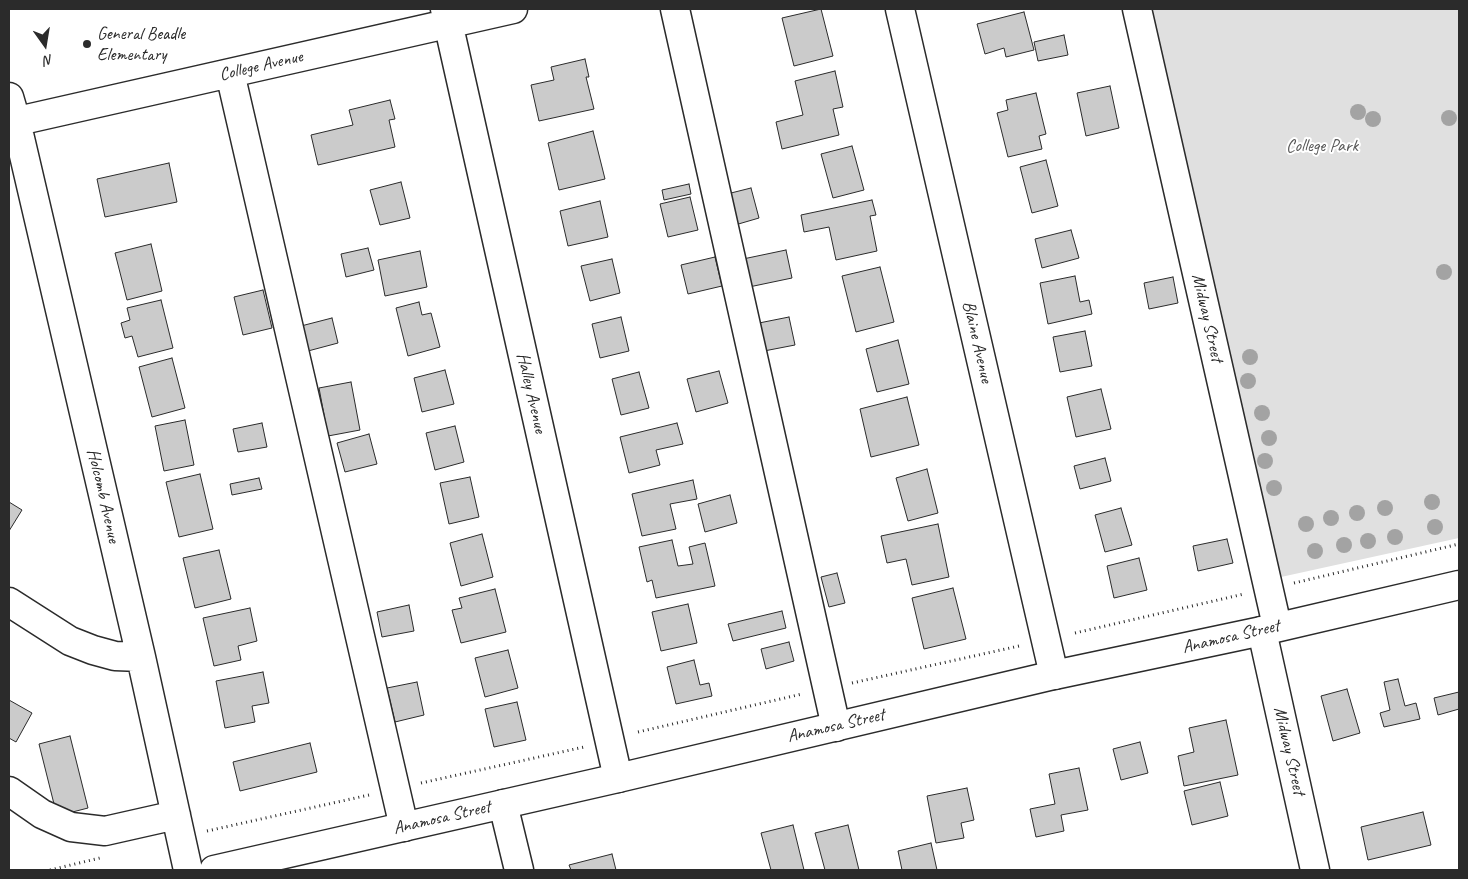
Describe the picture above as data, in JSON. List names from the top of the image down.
{
  "streets": {
    "street": [
      "College Avenue",
      "Midway Street",
      "Blaine Avenue",
      "Halley Avenue",
      "Holcomb Avenue",
      "Anamosa Street"
    ]
  },
  "crossings": [
    ["College Avenue", "Halley Avenue"],
    ["College Avenue", "Holcomb Avenue"],
    ["Midway Street", "Anamosa Street"],
    ["Blaine Avenue", "Anamosa Street"],
    ["Halley Avenue", "Anamosa Street"]
  ],
  "parks": ["College Park"],
  "places": ["General Beadle Elementary"],
  "north": "bottom"
}
